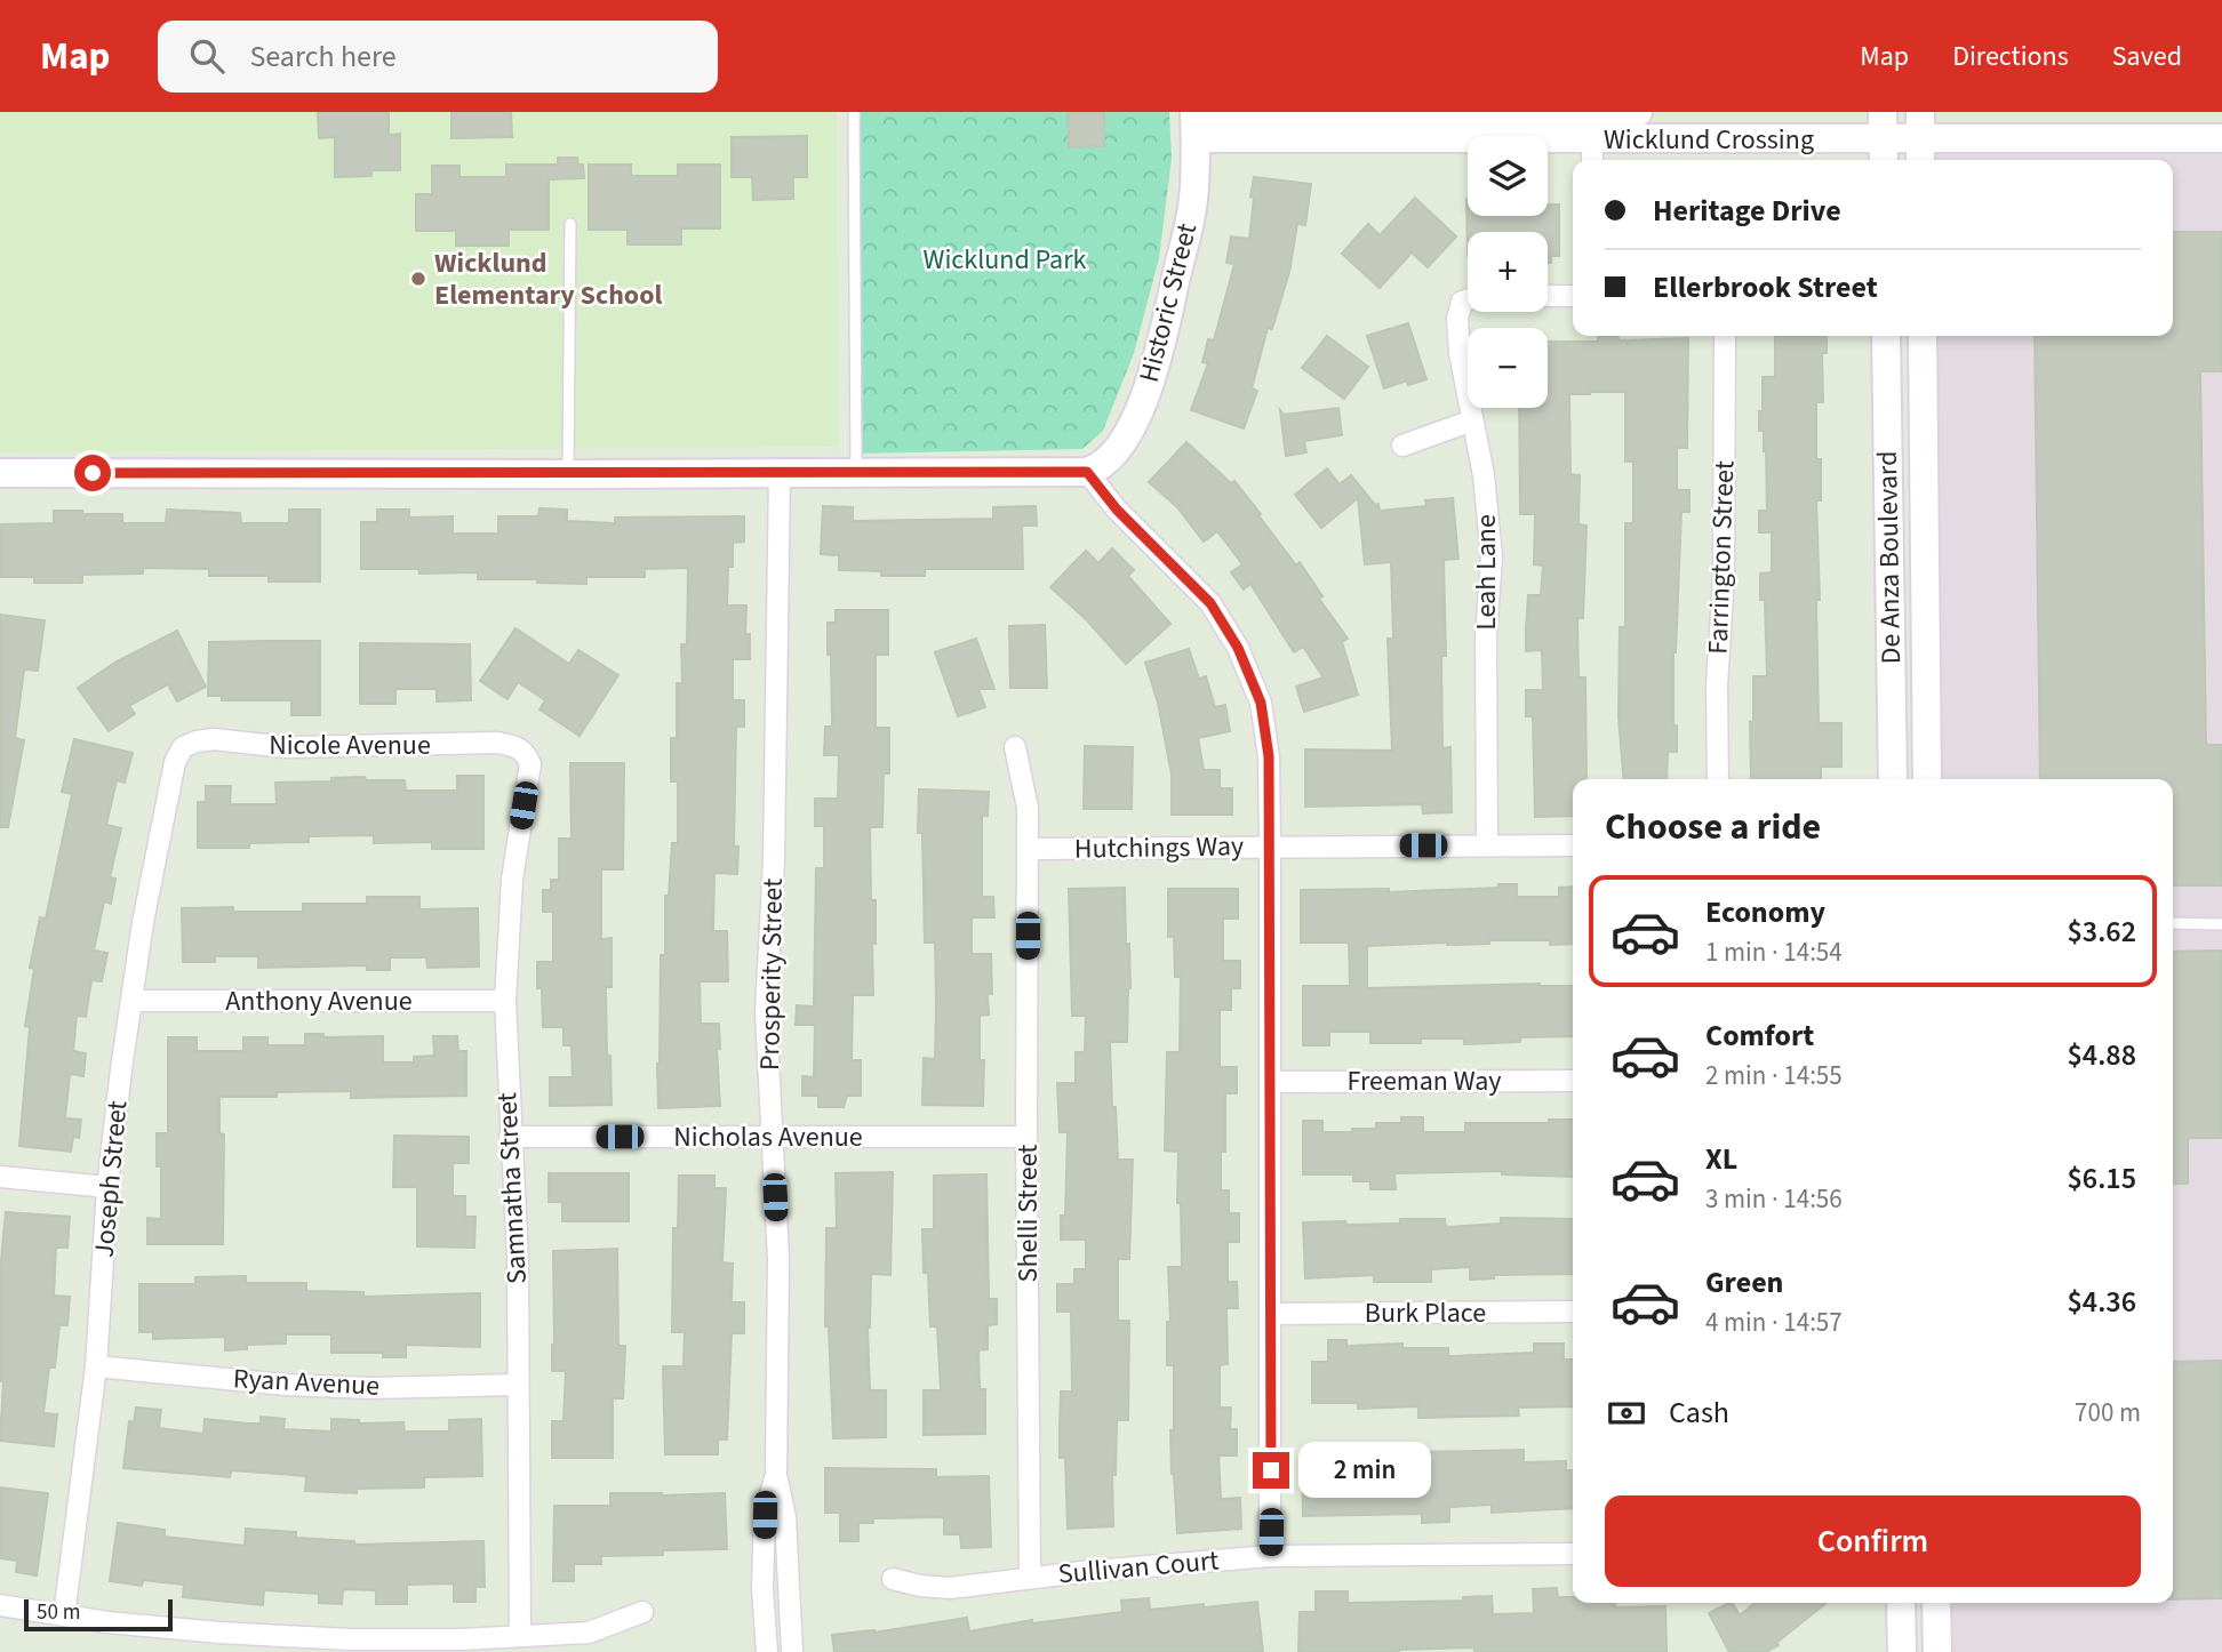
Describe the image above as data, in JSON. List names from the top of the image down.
{
  "streets": {
    "street": [
      "Wicklund Crossing",
      "Historic Street",
      "Farrington Street",
      "De Anza Boulevard",
      "Leah Lane",
      "Nicole Avenue",
      "Hutchings Way",
      "Prosperity Street",
      "Anthony Avenue",
      "Freeman Way",
      "Nicholas Avenue",
      "Joseph Street",
      "Samnatha Street",
      "Shelli Street",
      "Burk Place",
      "Ryan Avenue",
      "Sullivan Court"
    ]
  },
  "crossings": [
    ["Wicklund Crossing", "Historic Street"],
    ["Leah Lane", "Hutchings Way"],
    ["Nicole Avenue", "Joseph Street"],
    ["Nicole Avenue", "Samnatha Street"],
    ["Hutchings Way", "Shelli Street"],
    ["Prosperity Street", "Nicholas Avenue"],
    ["Anthony Avenue", "Joseph Street"],
    ["Anthony Avenue", "Samnatha Street"],
    ["Nicholas Avenue", "Samnatha Street"],
    ["Nicholas Avenue", "Shelli Street"],
    ["Joseph Street", "Ryan Avenue"],
    ["Samnatha Street", "Ryan Avenue"],
    ["Shelli Street", "Sullivan Court"]
  ],
  "parks": ["Wicklund Park"],
  "places": ["Wicklund Elementary School"],
  "scale_bar": "50 m",
  "page": {
    "header": "Map",
    "search": "Search here",
    "nav": ["Map", "Directions", "Saved"],
    "map_buttons": ["+", "−"],
    "banner": ["Heritage Drive", "Ellerbrook Street"],
    "heading": "Choose a ride",
    "list": [
      {
        "name": "Economy",
        "note": "1 min · 14:54",
        "value": "$3.62"
      },
      {
        "name": "Comfort",
        "note": "2 min · 14:55",
        "value": "$4.88"
      },
      {
        "name": "XL",
        "note": "3 min · 14:56",
        "value": "$6.15"
      },
      {
        "name": "Green",
        "note": "4 min · 14:57",
        "value": "$4.36"
      }
    ],
    "pay": ["Cash", "700 m"],
    "bubble": "2 min",
    "buttons": "Confirm",
    "scale": "50 m"
  }
}
